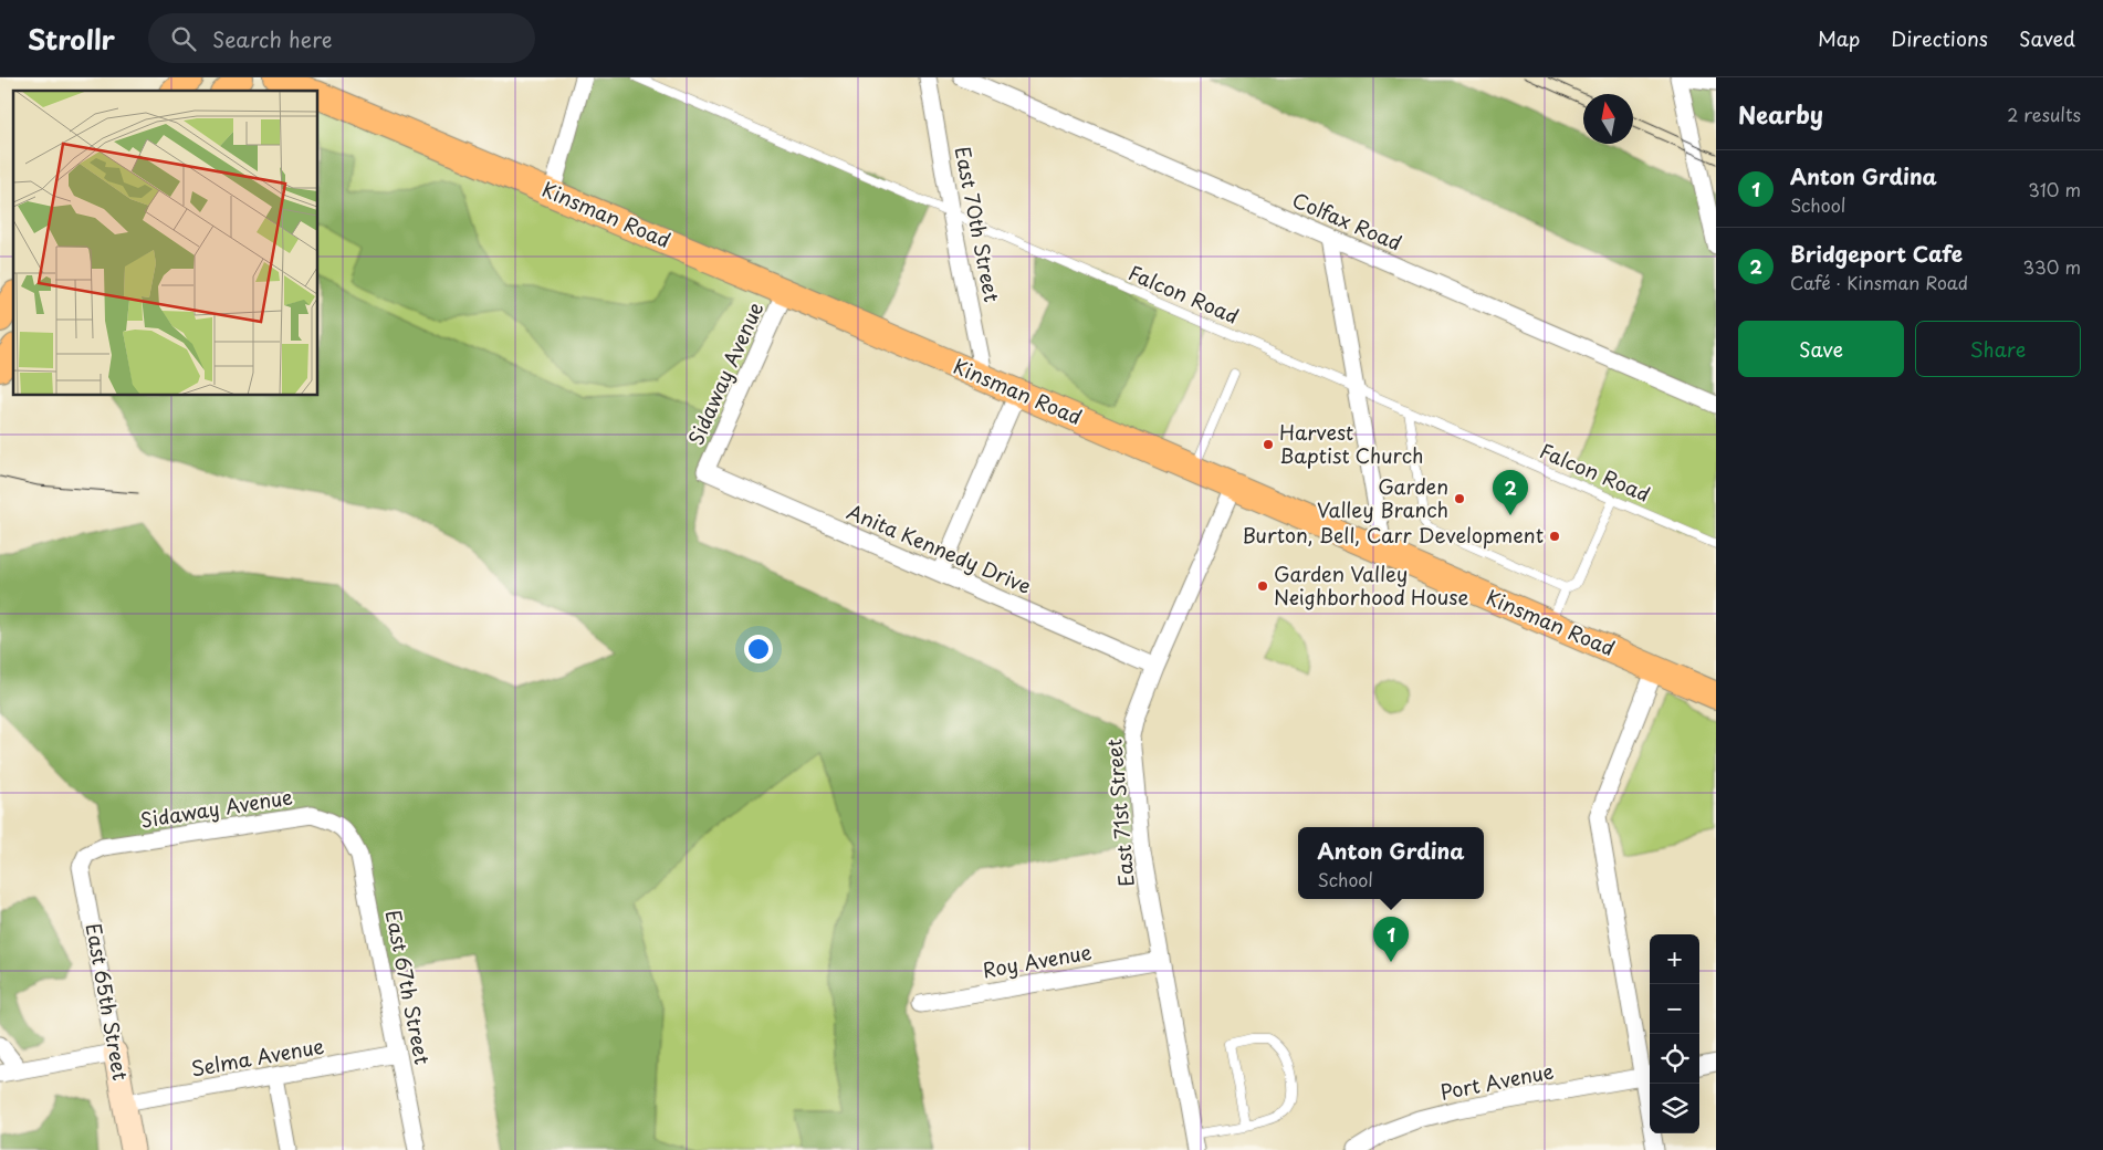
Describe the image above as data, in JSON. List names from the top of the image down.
{
  "streets": {
    "main road": ["Kinsman Road"],
    "street": [
      "Colfax Road",
      "East 70th Street",
      "Sidaway Avenue",
      "Anita Kennedy Drive",
      "East 71st Street",
      "Roy Avenue",
      "East 67th Street",
      "East 65th Street",
      "Selma Avenue",
      "Port Avenue"
    ],
    "lane": ["Falcon Road"]
  },
  "crossings": [
    ["Kinsman Road", "East 70th Street"],
    ["Kinsman Road", "Sidaway Avenue"],
    ["Kinsman Road", "East 71st Street"],
    ["East 70th Street", "Falcon Road"],
    ["Sidaway Avenue", "Anita Kennedy Drive"],
    ["Sidaway Avenue", "East 67th Street"],
    ["Sidaway Avenue", "East 65th Street"],
    ["Anita Kennedy Drive", "East 71st Street"],
    ["East 71st Street", "Roy Avenue"],
    ["East 67th Street", "Selma Avenue"],
    ["East 65th Street", "Selma Avenue"]
  ],
  "places": [
    "Harvest Baptist Church",
    "Garden Valley Branch",
    "Burton, Bell, Carr Development",
    "Garden Valley Neighborhood House"
  ],
  "north": "top",
  "page": {
    "header": "Strollr",
    "search": "Search here",
    "nav": ["Map", "Directions", "Saved"],
    "heading": ["Nearby", "2 results"],
    "list": [
      {
        "mark": "1",
        "name": "Anton Grdina",
        "note": "School",
        "value": "310 m"
      },
      {
        "mark": "2",
        "name": "Bridgeport Cafe",
        "note": "Café · Kinsman Road",
        "value": "330 m"
      }
    ],
    "buttons": ["Save", "Share"],
    "pins": ["2", "1"],
    "popup": ["Anton Grdina", "School"],
    "map_buttons": ["+", "−"]
  }
}
